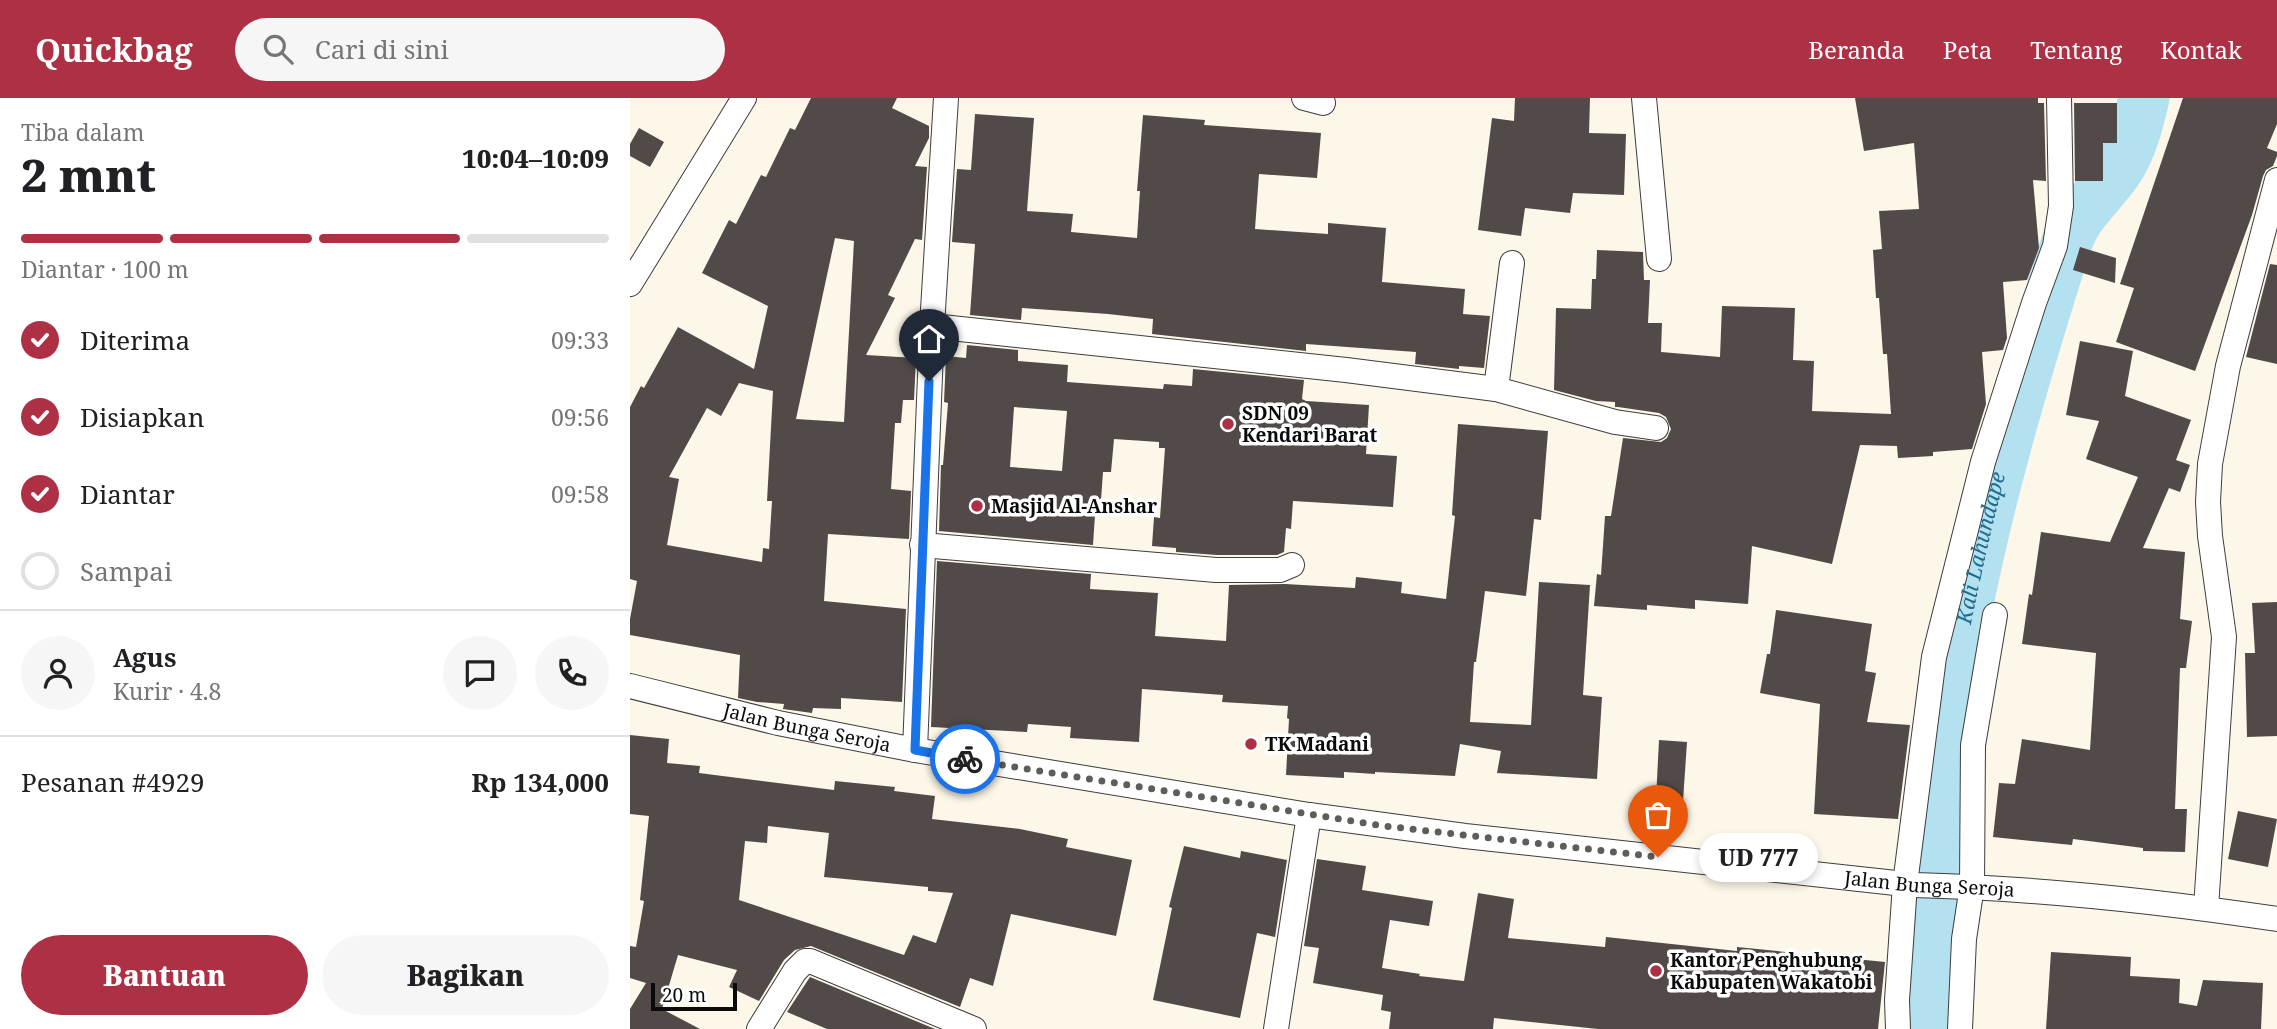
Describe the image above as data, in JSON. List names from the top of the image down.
{
  "streets": {
    "street": ["Jalan Bunga Seroja"]
  },
  "water": ["Kali Lahundape"],
  "places": [
    "SDN 09 Kendari Barat",
    "Masjid Al-Anshar",
    "TK Madani",
    "UD 777",
    "Kantor Penghubung Kabupaten Wakatobi"
  ],
  "scale_bar": "20 m",
  "page": {
    "header": "Quickbag",
    "search": "Cari di sini",
    "nav": [
      "Beranda",
      "Peta",
      "Tentang",
      "Kontak"
    ],
    "heading": ["2 mnt", "Tiba dalam", "10:04–10:09"],
    "panel": [
      "Agus",
      "Kurir · 4.8",
      "Pesanan #4929",
      "Rp 134,000"
    ],
    "bar": "Diantar · 100 m",
    "list": [
      ["Diterima", "09:33"],
      ["Disiapkan", "09:56"],
      ["Diantar", "09:58"],
      "Sampai"
    ],
    "bubble": "UD 777",
    "buttons": ["Bantuan", "Bagikan"],
    "scale": "20 m"
  }
}
